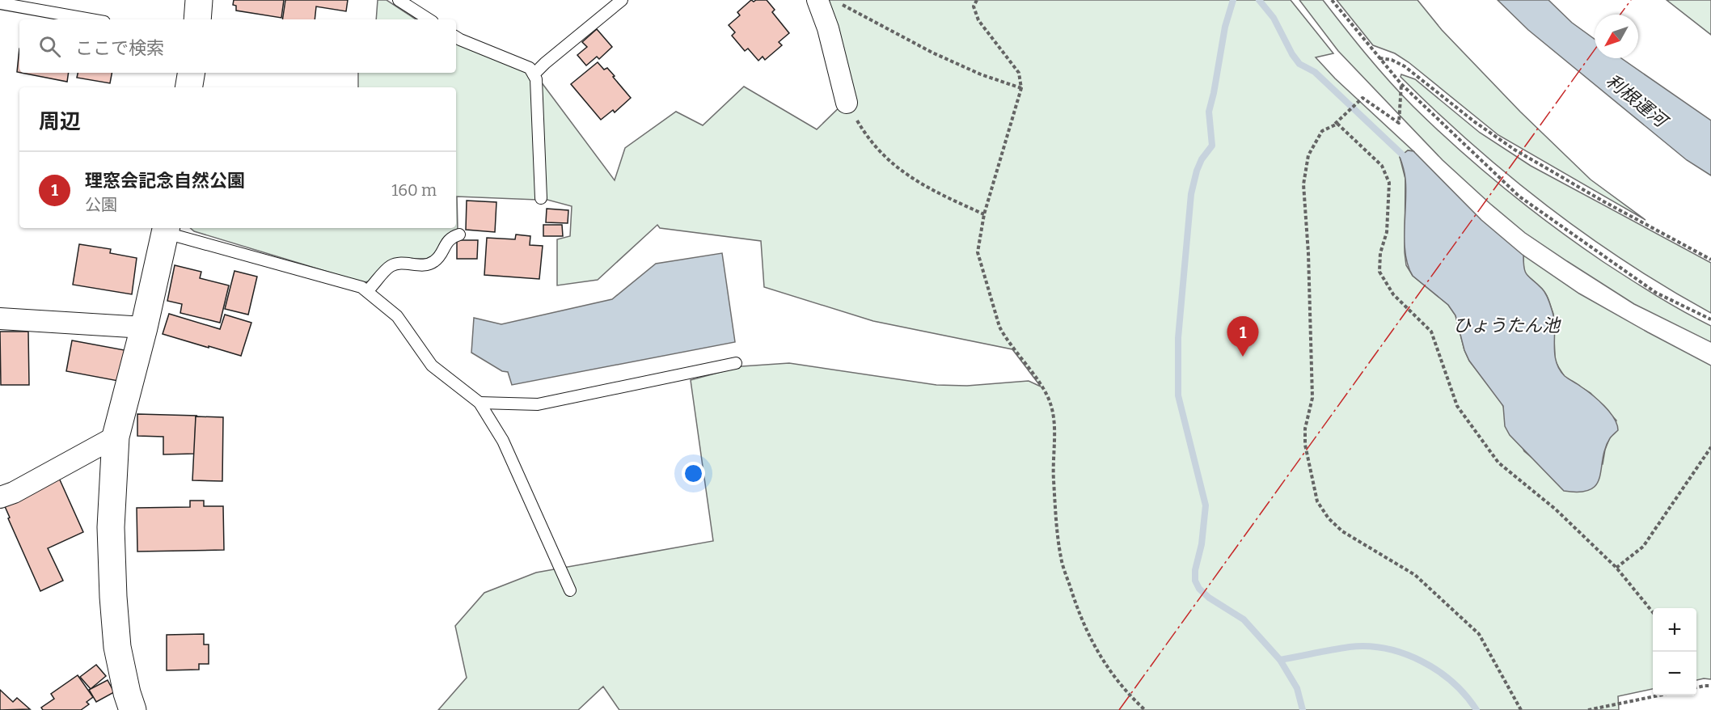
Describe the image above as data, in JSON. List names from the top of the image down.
{
  "water": ["利根運河", "ひょうたん池"],
  "north": "bottom left",
  "page": {
    "search": "ここで検索",
    "heading": "周辺",
    "list": [
      {
        "mark": "1",
        "name": "理窓会記念自然公園",
        "note": "公園",
        "value": "160 m"
      }
    ],
    "pins": "1",
    "map_buttons": ["+", "−"]
  }
}
